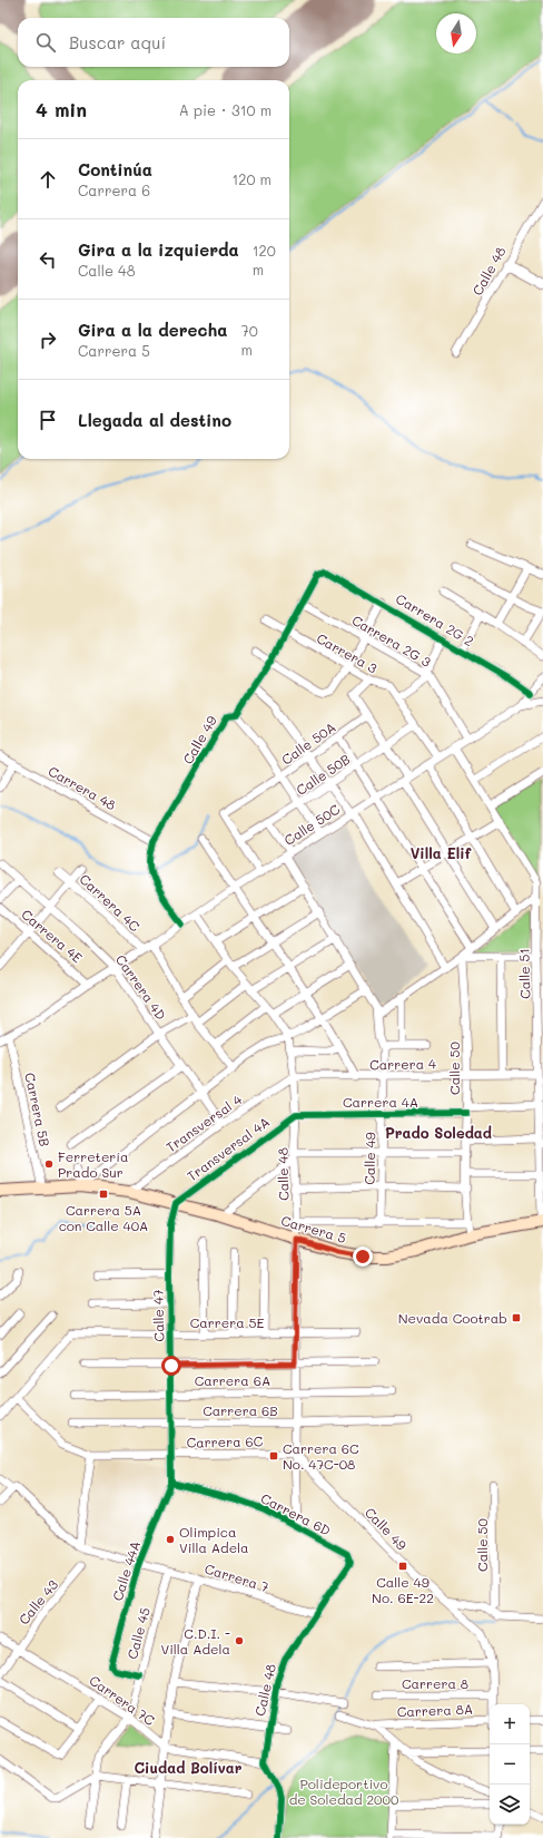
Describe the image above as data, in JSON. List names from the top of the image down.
{
  "streets": {
    "main road": ["Carrera 5"],
    "street": [
      "Calle 48",
      "Carrera 2G 2",
      "Carrera 2G 3",
      "Carrera 3",
      "Calle 49",
      "Calle 50A",
      "Calle 50B",
      "Carrera 48",
      "Calle 50C",
      "Carrera 4C",
      "Carrera 4E",
      "Calle 51",
      "Carrera 4D",
      "Carrera 4",
      "Calle 50",
      "Carrera 4A",
      "Carrera 5B",
      "Transversal 4",
      "Transversal 4A",
      "Calle 47",
      "Carrera 5E",
      "Carrera 6A",
      "Carrera 6B",
      "Carrera 6C",
      "Carrera 6D",
      "Calle 44A",
      "Carrera 7",
      "Calle 43",
      "Calle 45",
      "Carrera 8",
      "Carrera 7C",
      "Carrera 8A"
    ]
  },
  "crossings": [
    ["Calle 48", "Calle 49"],
    ["Calle 48", "Carrera 4"],
    ["Calle 48", "Carrera 4A"],
    ["Calle 48", "Transversal 4"],
    ["Calle 48", "Transversal 4A"],
    ["Calle 48", "Carrera 5"],
    ["Calle 48", "Carrera 5E"],
    ["Calle 48", "Carrera 6A"],
    ["Calle 48", "Carrera 6B"],
    ["Calle 48", "Carrera 6C"],
    ["Calle 48", "Carrera 6D"],
    ["Calle 48", "Carrera 7"],
    ["Carrera 2G 2", "Calle 49"],
    ["Carrera 2G 2", "Calle 50C"],
    ["Carrera 2G 3", "Calle 49"],
    ["Carrera 2G 3", "Calle 50C"],
    ["Carrera 3", "Calle 49"],
    ["Carrera 3", "Calle 50B"],
    ["Carrera 3", "Calle 50C"],
    ["Calle 49", "Carrera 48"],
    ["Calle 49", "Calle 50C"],
    ["Calle 49", "Carrera 4"],
    ["Calle 49", "Carrera 4A"],
    ["Calle 49", "Carrera 5"],
    ["Calle 49", "Carrera 6C"],
    ["Calle 50A", "Calle 50B"],
    ["Calle 50C", "Carrera 4C"],
    ["Calle 50C", "Carrera 4E"],
    ["Calle 50C", "Calle 51"],
    ["Calle 50C", "Carrera 4D"],
    ["Calle 50C", "Carrera 5B"],
    ["Calle 51", "Carrera 4"],
    ["Calle 51", "Carrera 4A"],
    ["Calle 51", "Carrera 5"],
    ["Carrera 4D", "Transversal 4"],
    ["Carrera 4", "Calle 50"],
    ["Carrera 4", "Transversal 4"],
    ["Calle 50", "Carrera 4A"],
    ["Calle 50", "Carrera 5"],
    ["Carrera 4A", "Transversal 4A"],
    ["Carrera 5B", "Carrera 5"],
    ["Transversal 4", "Carrera 5"],
    ["Transversal 4A", "Carrera 5"],
    ["Transversal 4A", "Calle 47"],
    ["Carrera 5", "Calle 47"],
    ["Calle 47", "Carrera 5E"],
    ["Calle 47", "Carrera 6A"],
    ["Calle 47", "Carrera 6B"],
    ["Calle 47", "Carrera 6C"],
    ["Calle 47", "Carrera 6D"],
    ["Calle 47", "Calle 44A"],
    ["Carrera 5E", "Carrera 6C"],
    ["Carrera 6D", "Calle 44A"],
    ["Calle 44A", "Carrera 7"],
    ["Calle 44A", "Calle 45"],
    ["Carrera 7", "Calle 45"],
    ["Calle 43", "Carrera 7C"],
    ["Calle 45", "Carrera 7C"]
  ],
  "districts": ["Villa Elif", "Prado Soledad", "Ciudad Bolívar"],
  "parks": ["Polideportivo de Soledad 2000"],
  "places": {
    "other": ["Ferretería Prado Sur", "Olimpica Villa Adela", "C.D.I. - Villa Adela"],
    "transit": [
      "Carrera 5A con Calle 40A",
      "Nevada Cootrab",
      "Carrera 6C No. 47C-08",
      "Calle 49 No. 6E-22"
    ]
  },
  "north": "bottom",
  "page": {
    "search": "Buscar aquí",
    "heading": ["4 min", "A pie · 310 m"],
    "list": [
      ["Continúa", "Carrera 6", "120 m"],
      ["Gira a la izquierda", "Calle 48", "120 m"],
      ["Gira a la derecha", "Carrera 5", "70 m"],
      "Llegada al destino"
    ],
    "map_buttons": ["+", "−"]
  }
}
